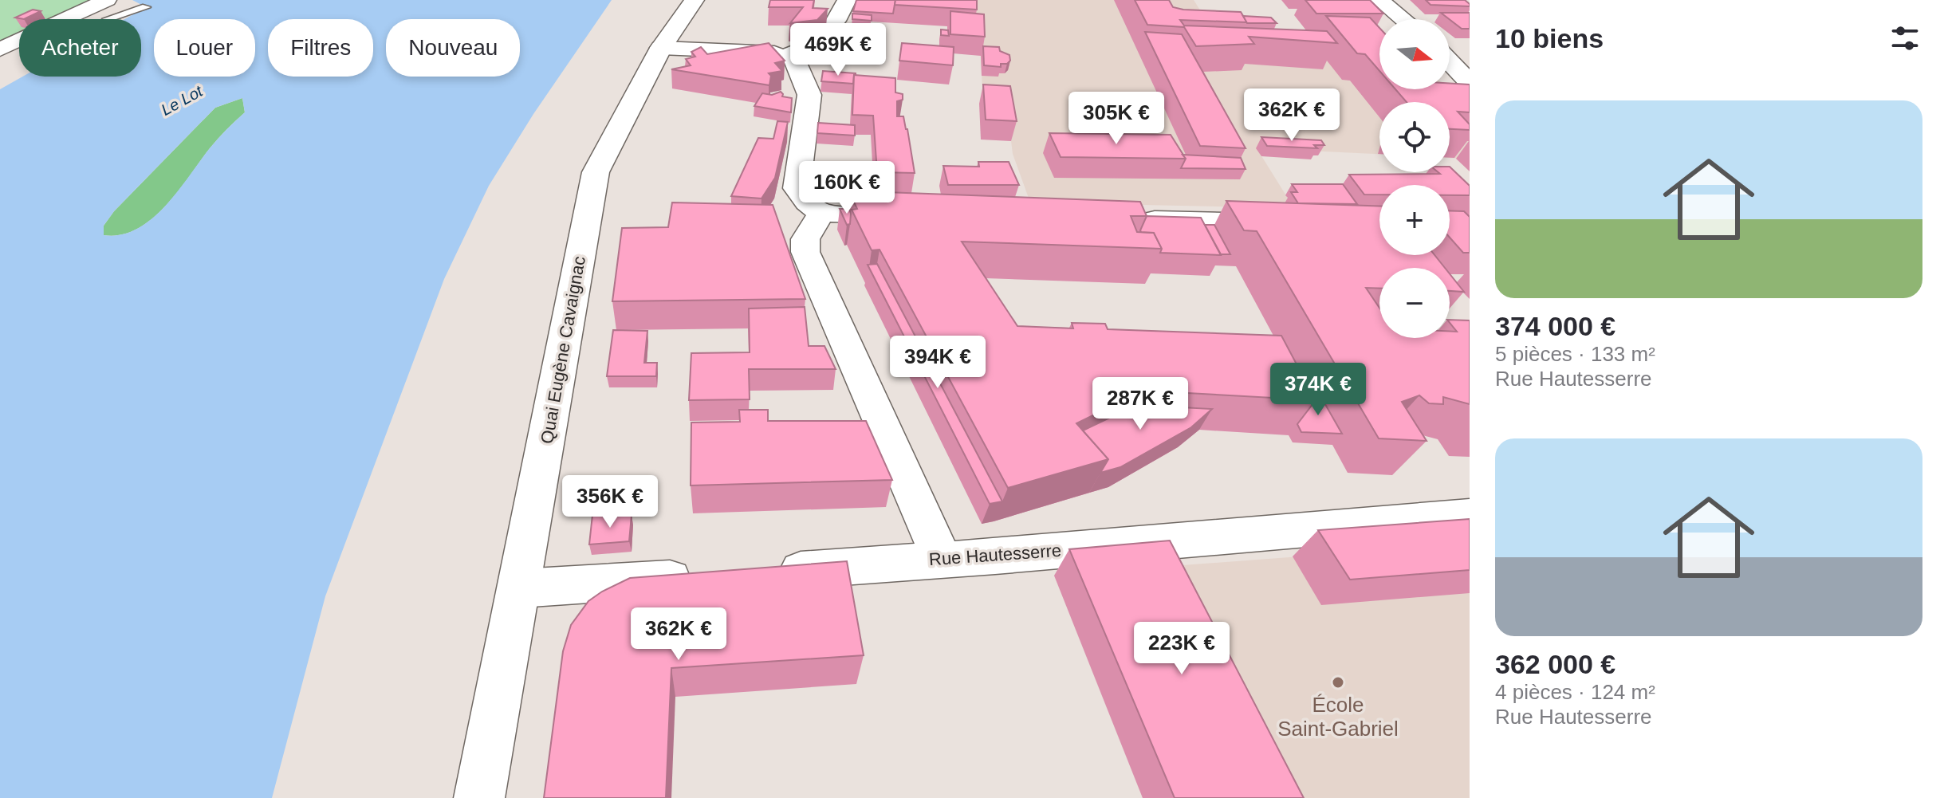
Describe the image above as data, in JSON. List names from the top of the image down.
{
  "streets": {
    "street": ["Quai Eugène Cavaignac", "Rue Hautesserre"]
  },
  "water": ["Le Lot"],
  "places": ["École Saint-Gabriel"],
  "north": "right",
  "page": {
    "heading": "10 biens",
    "map_buttons": ["+", "−"],
    "chip": [
      "Acheter",
      "Louer",
      "Filtres",
      "Nouveau"
    ],
    "price": [
      "469K €",
      "362K €",
      "305K €",
      "160K €",
      "394K €",
      "374K €",
      "287K €",
      "356K €",
      "362K €",
      "223K €"
    ],
    "list": [
      {
        "name": "374 000 €",
        "note": "5 pièces · 133 m² · Rue Hautesserre"
      },
      {
        "name": "362 000 €",
        "note": "4 pièces · 124 m² · Rue Hautesserre"
      }
    ]
  }
}
